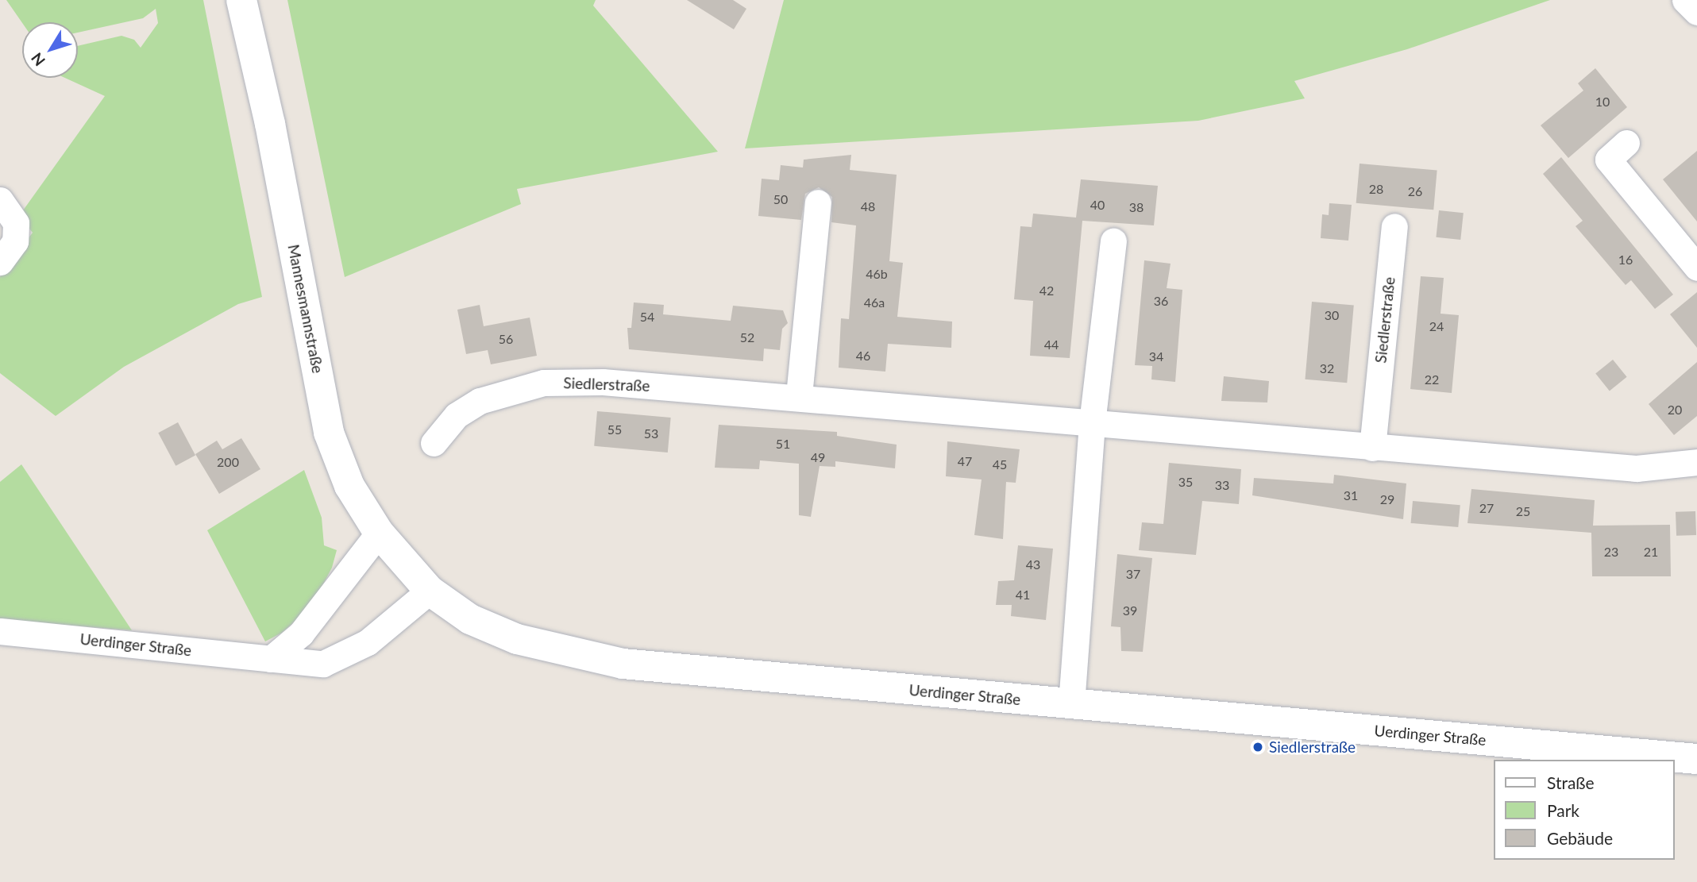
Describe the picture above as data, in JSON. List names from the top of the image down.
{
  "streets": {
    "main road": ["Mannesmannstraße", "Uerdinger Straße"],
    "street": ["Siedlerstraße"]
  },
  "crossings": [
    ["Mannesmannstraße", "Uerdinger Straße"]
  ],
  "places": ["Siedlerstraße"],
  "house_numbers": [
    "10",
    "28",
    "26",
    "50",
    "40",
    "48",
    "38",
    "16",
    "46b",
    "42",
    "36",
    "46a",
    "30",
    "54",
    "24",
    "52",
    "56",
    "44",
    "46",
    "34",
    "32",
    "22",
    "20",
    "55",
    "53",
    "51",
    "49",
    "47",
    "200",
    "45",
    "35",
    "33",
    "31",
    "29",
    "27",
    "25",
    "23",
    "21",
    "43",
    "37",
    "41",
    "39"
  ],
  "legend": ["Straße", "Park", "Gebäude"],
  "north": "bottom left"
}
